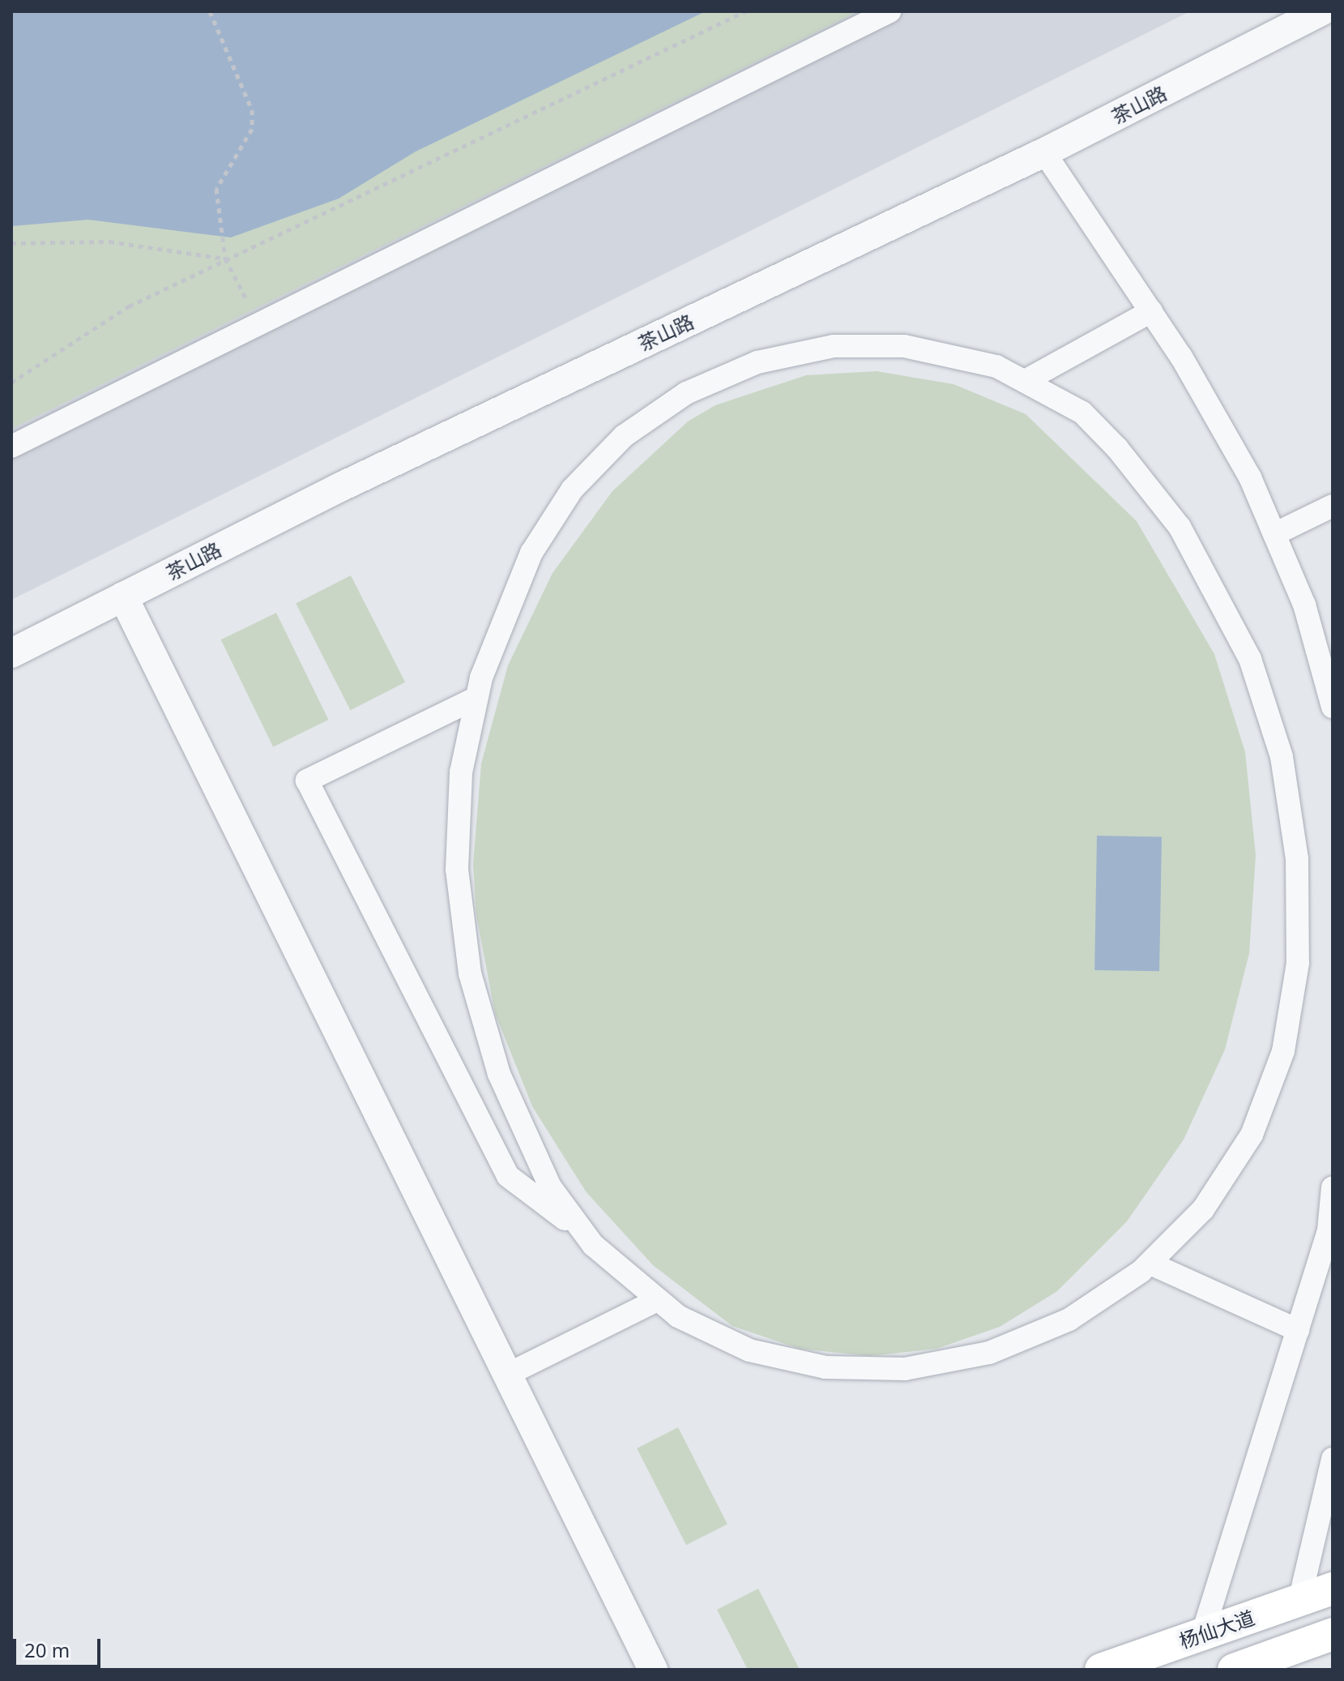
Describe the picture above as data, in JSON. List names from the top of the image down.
{
  "streets": {
    "main road": ["杨仙大道"],
    "street": ["茶山路"]
  },
  "scale_bar": "20 m"
}
